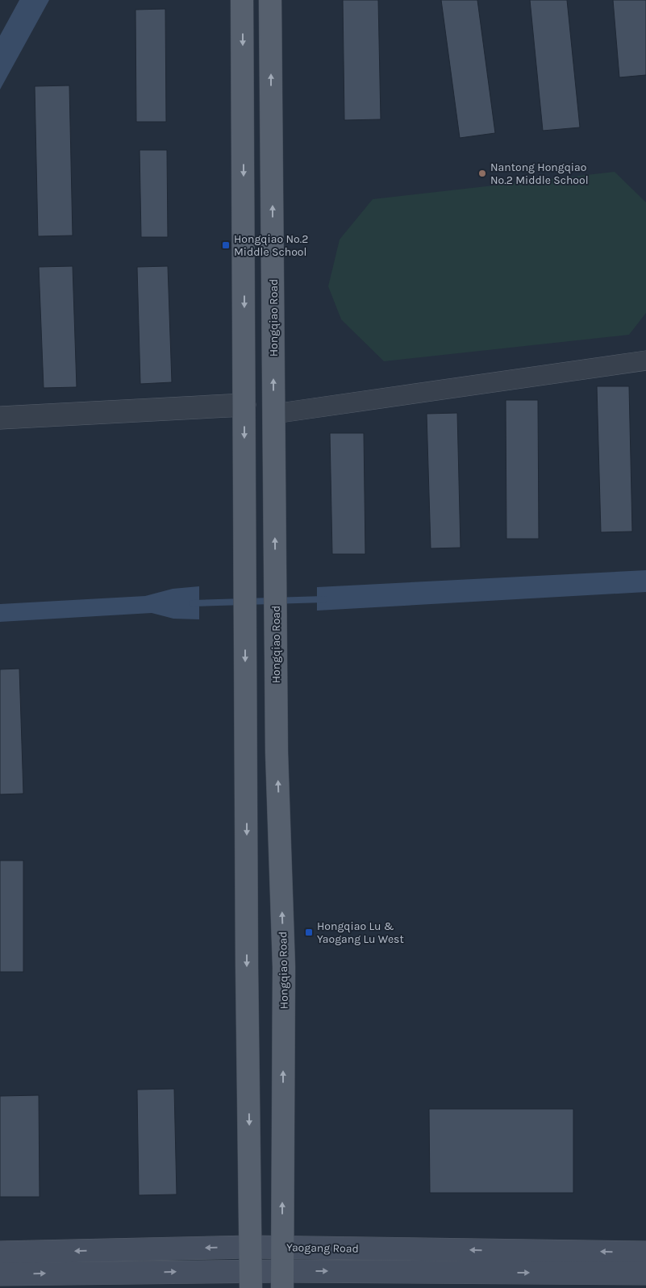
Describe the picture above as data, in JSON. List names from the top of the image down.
{
  "streets": {
    "main road": ["Hongqiao Road", "Yaogang Road"]
  },
  "crossings": [
    ["Hongqiao Road", "Yaogang Road"]
  ],
  "places": {
    "other": ["Nantong Hongqiao No.2 Middle School"],
    "transit": ["Hongqiao No.2 Middle School", "Hongqiao Lu & Yaogang Lu West"]
  }
}
